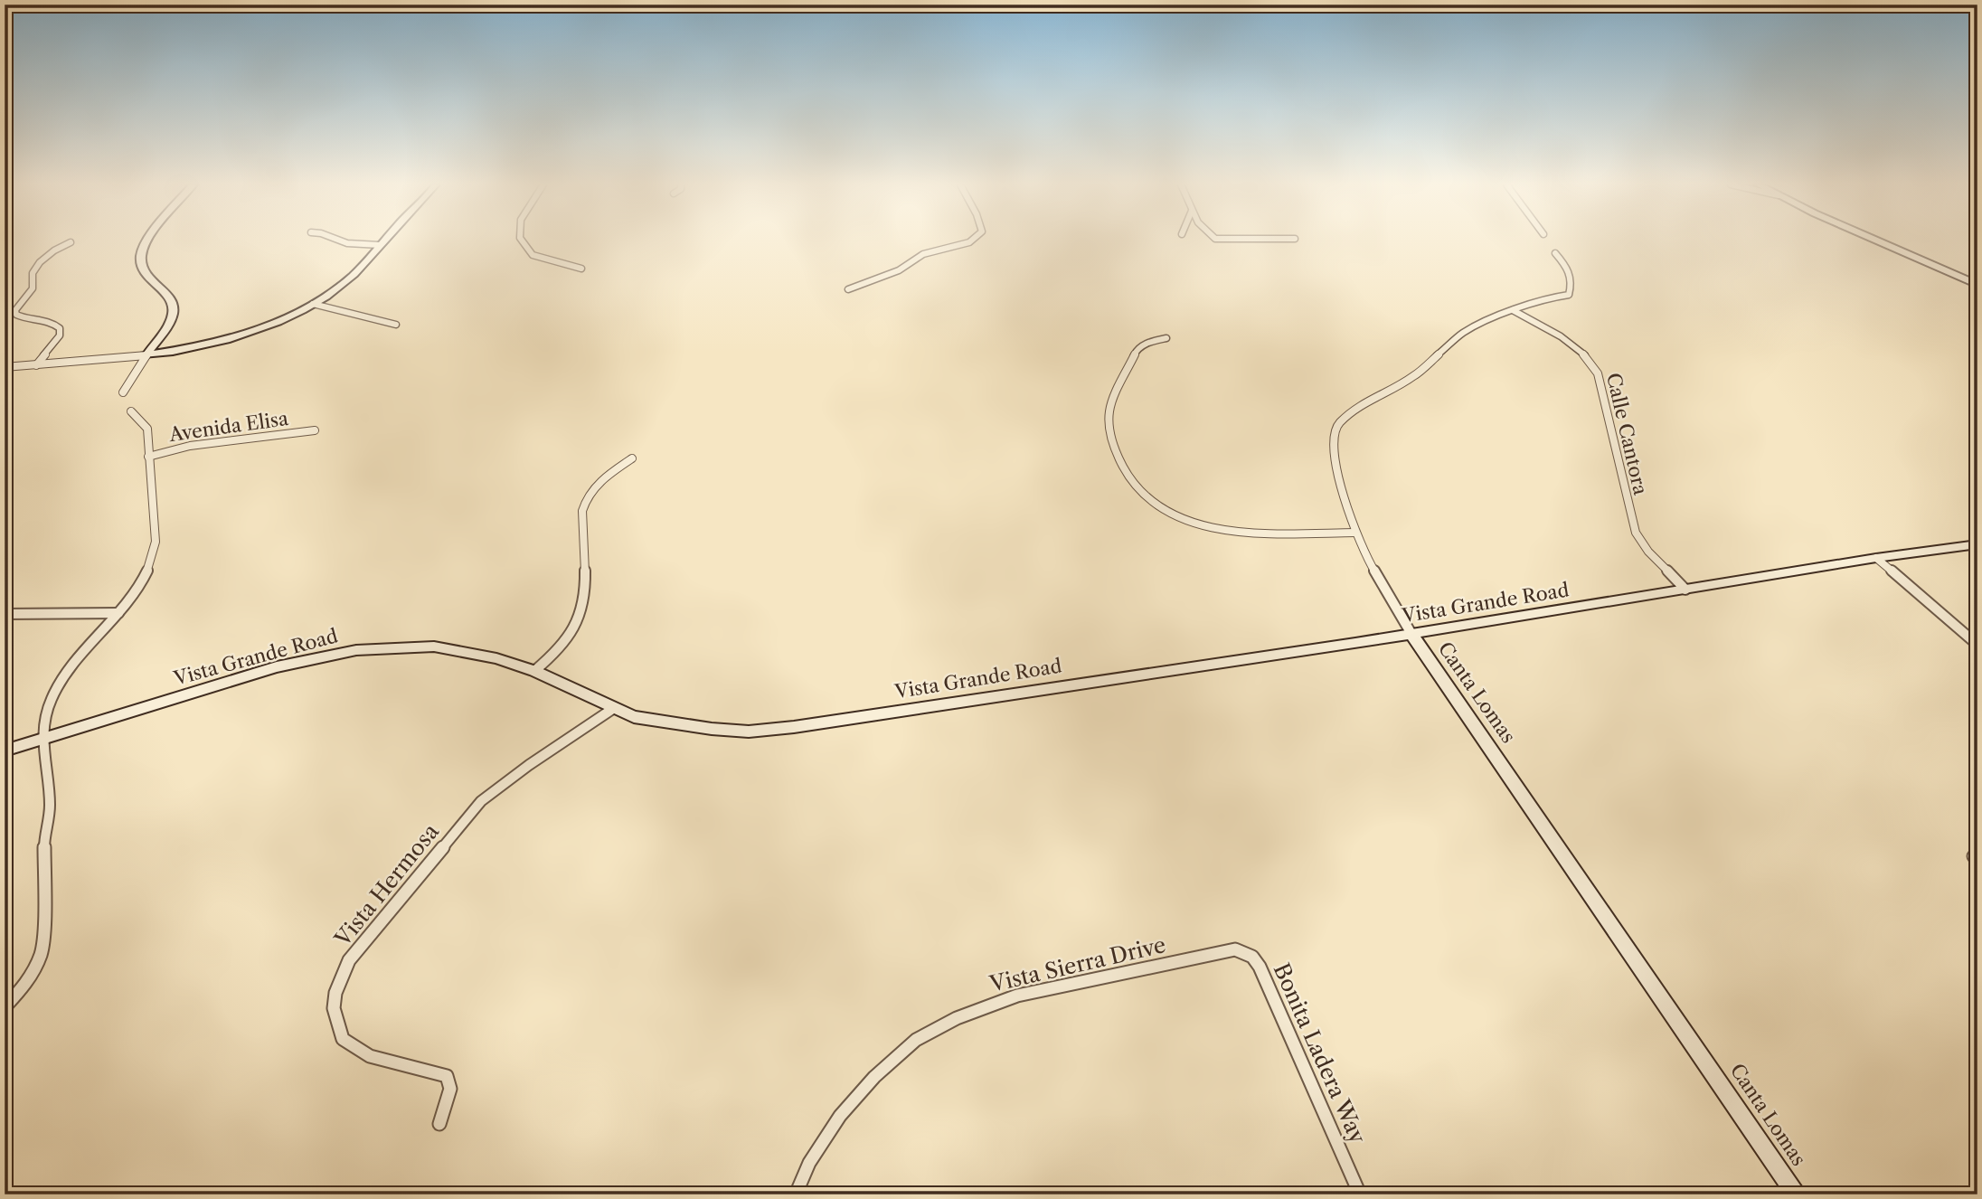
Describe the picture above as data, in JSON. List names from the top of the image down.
{
  "streets": {
    "street": [
      "Avenida Elisa",
      "Calle Cantora",
      "Vista Grande Road",
      "Canta Lomas",
      "Vista Hermosa",
      "Vista Sierra Drive",
      "Bonita Ladera Way"
    ]
  },
  "crossings": [
    ["Calle Cantora", "Vista Grande Road"],
    ["Calle Cantora", "Canta Lomas"],
    ["Vista Grande Road", "Canta Lomas"],
    ["Vista Grande Road", "Vista Hermosa"],
    ["Vista Sierra Drive", "Bonita Ladera Way"]
  ]
}
